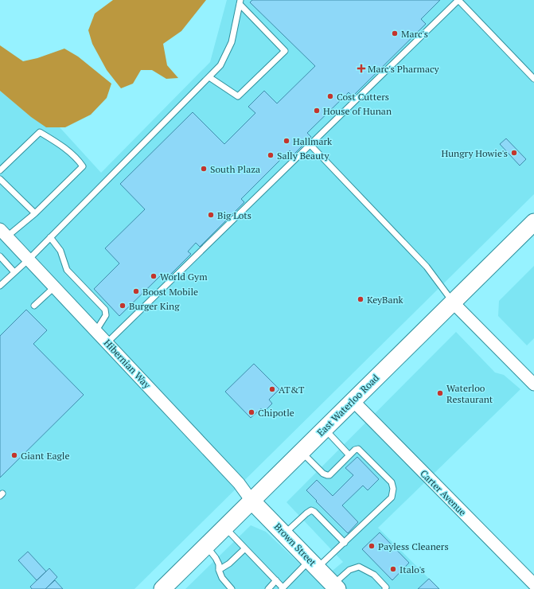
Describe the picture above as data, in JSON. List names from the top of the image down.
{
  "streets": {
    "main road": ["East Waterloo Road", "Brown Street"],
    "street": ["Hibernian Way", "Carter Avenue"]
  },
  "crossings": [
    ["Hibernian Way", "East Waterloo Road"],
    ["Hibernian Way", "Brown Street"],
    ["East Waterloo Road", "Carter Avenue"],
    ["East Waterloo Road", "Brown Street"]
  ],
  "places": {
    "other": [
      "Marc's",
      "Cost Cutters",
      "House of Hunan",
      "Hallmark",
      "Hungry Howie's",
      "Sally Beauty",
      "South Plaza",
      "Big Lots",
      "World Gym",
      "Boost Mobile",
      "KeyBank",
      "Burger King",
      "AT&T",
      "Waterloo Restaurant",
      "Chipotle",
      "Giant Eagle",
      "Payless Cleaners",
      "Italo's"
    ],
    "health": ["Marc's Pharmacy"]
  }
}
